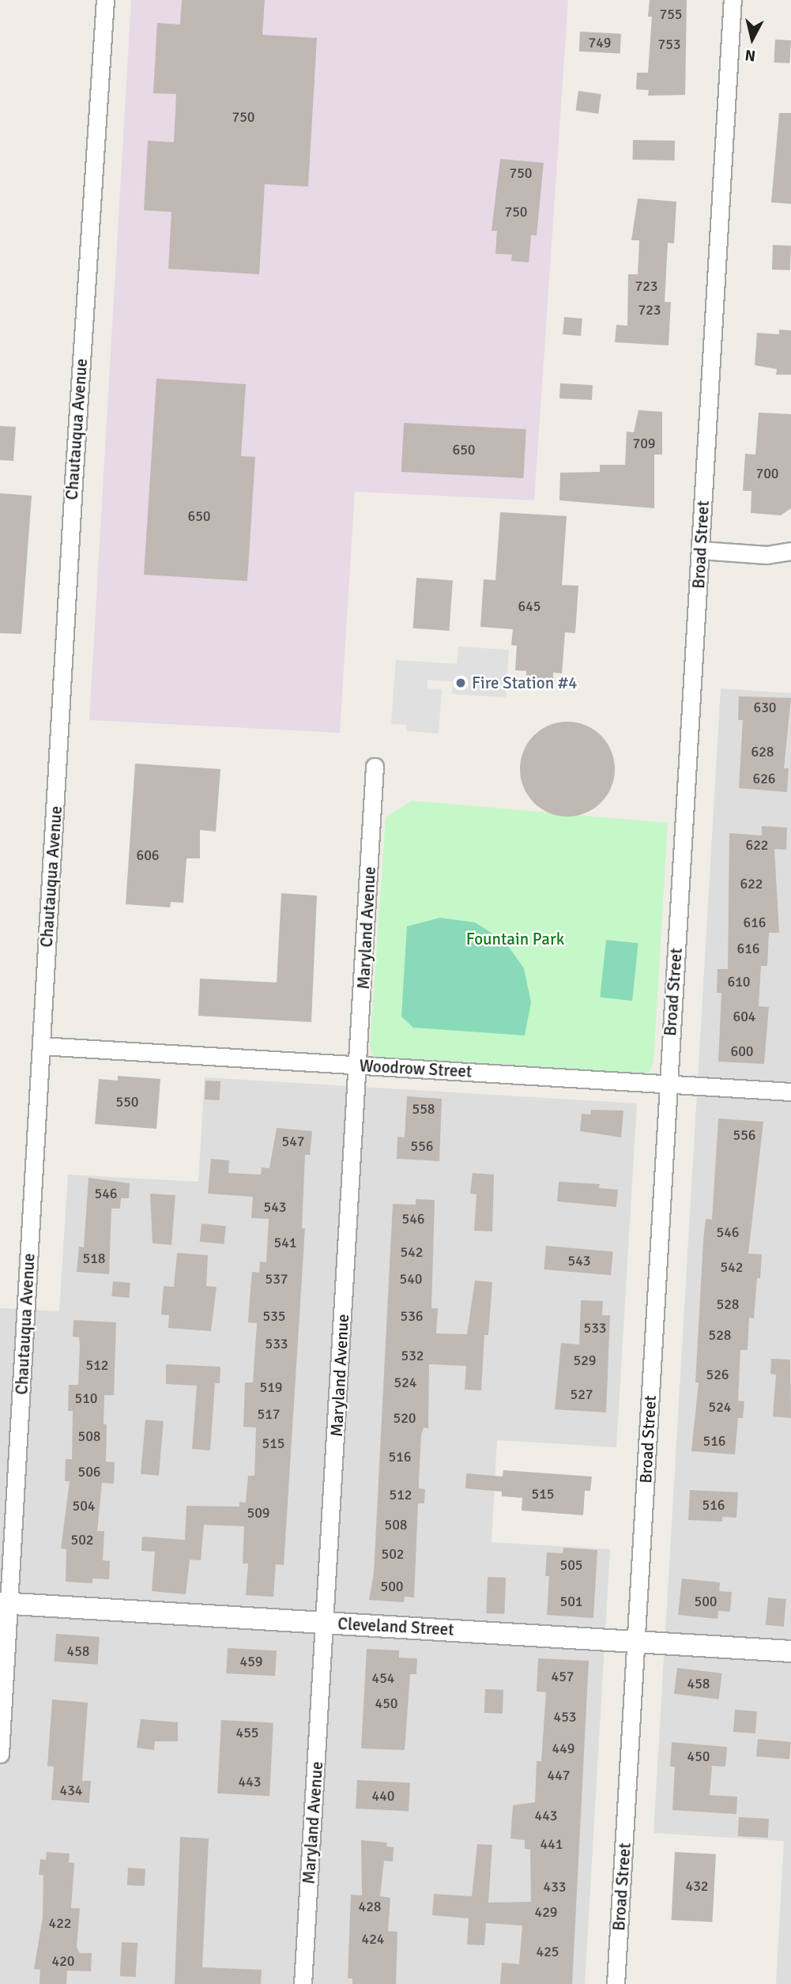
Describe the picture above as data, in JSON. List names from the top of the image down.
{
  "streets": {
    "street": [
      "Chautauqua Avenue",
      "Broad Street",
      "Maryland Avenue",
      "Woodrow Street",
      "Cleveland Street"
    ]
  },
  "crossings": [
    ["Chautauqua Avenue", "Woodrow Street"],
    ["Chautauqua Avenue", "Cleveland Street"],
    ["Broad Street", "Woodrow Street"],
    ["Broad Street", "Cleveland Street"],
    ["Maryland Avenue", "Woodrow Street"],
    ["Maryland Avenue", "Cleveland Street"]
  ],
  "parks": ["Fountain Park"],
  "places": ["Fire Station #4"],
  "house_numbers": [
    "755",
    "749",
    "753",
    "750",
    "750",
    "750",
    "723",
    "723",
    "709",
    "650",
    "700",
    "650",
    "645",
    "630",
    "628",
    "626",
    "622",
    "606",
    "622",
    "616",
    "616",
    "610",
    "604",
    "600",
    "550",
    "558",
    "556",
    "547",
    "556",
    "546",
    "543",
    "546",
    "546",
    "541",
    "542",
    "518",
    "543",
    "542",
    "537",
    "540",
    "528",
    "535",
    "536",
    "533",
    "528",
    "533",
    "532",
    "529",
    "512",
    "526",
    "524",
    "519",
    "527",
    "510",
    "524",
    "517",
    "520",
    "508",
    "516",
    "515",
    "516",
    "506",
    "515",
    "512",
    "516",
    "504",
    "509",
    "508",
    "502",
    "502",
    "505",
    "500",
    "501",
    "500",
    "458",
    "459",
    "457",
    "454",
    "458",
    "450",
    "453",
    "455",
    "449",
    "450",
    "447",
    "443",
    "434",
    "440",
    "443",
    "441",
    "432",
    "433",
    "428",
    "429",
    "422",
    "424",
    "425",
    "420"
  ],
  "north": "bottom"
}
